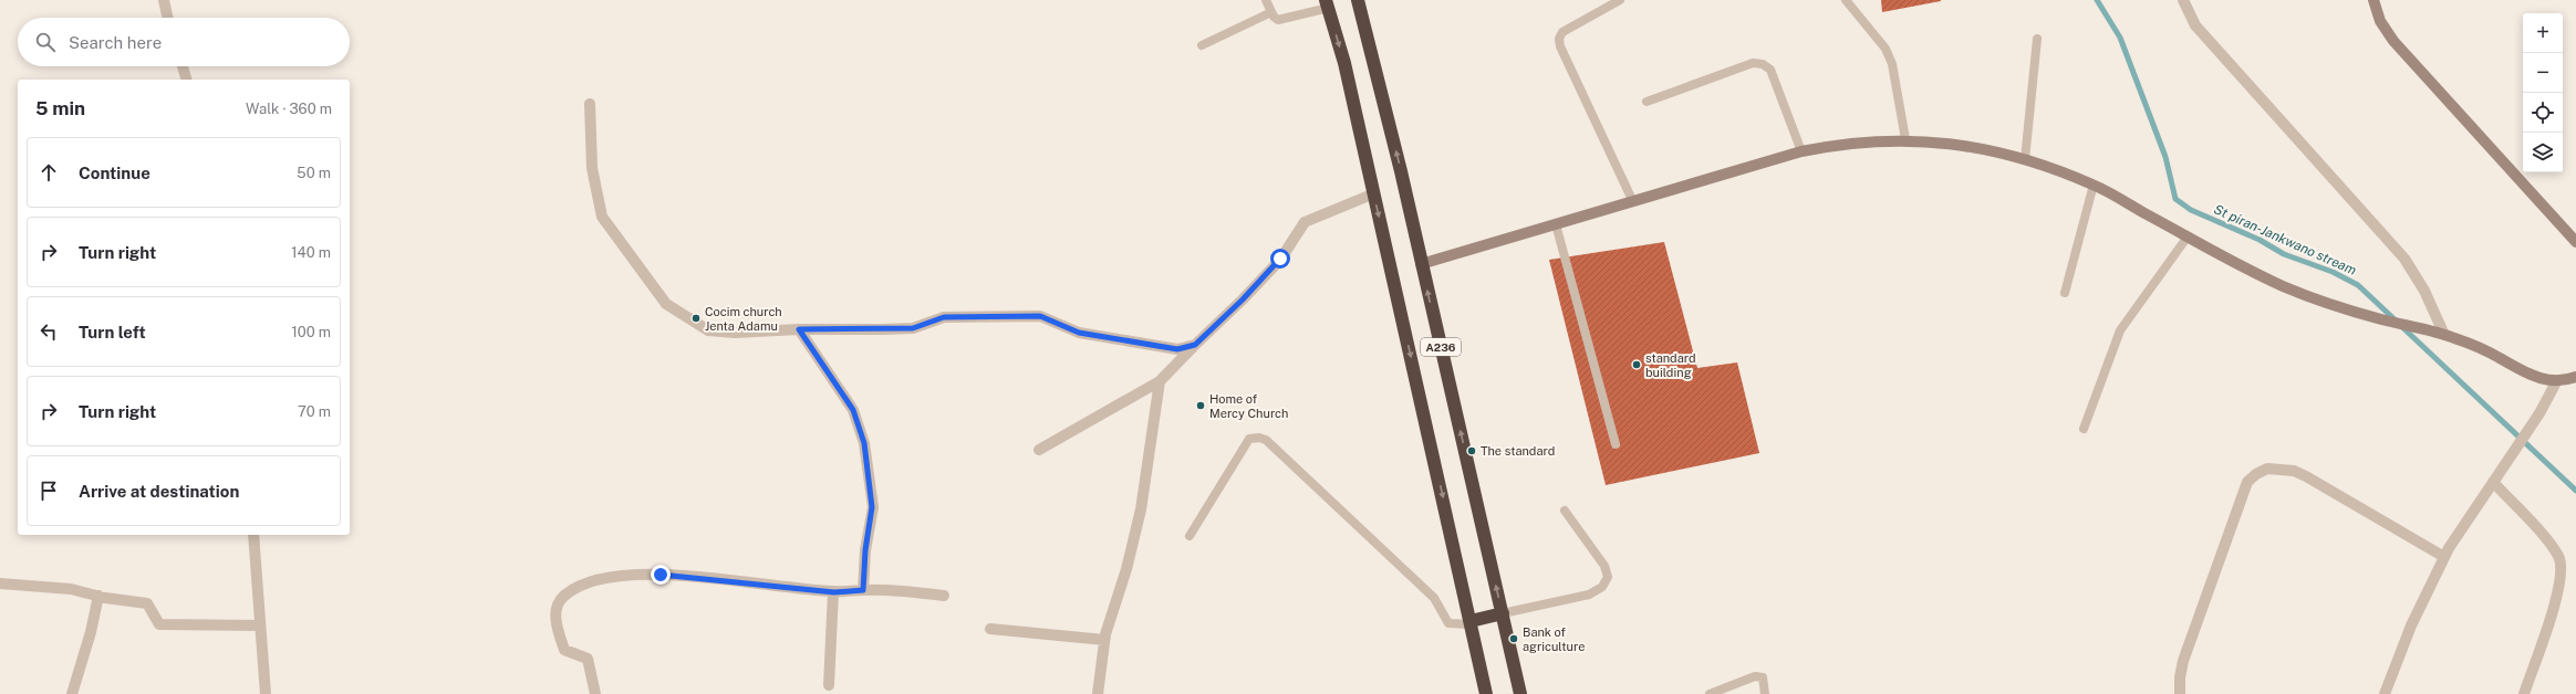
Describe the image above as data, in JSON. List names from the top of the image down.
{
  "streets": {
    "highway": ["A236"]
  },
  "water": ["St piran-Jankwano stream"],
  "places": [
    "Cocim church Jenta Adamu",
    "standard building",
    "Home of Mercy Church",
    "The standard",
    "Bank of agriculture"
  ],
  "page": {
    "map_buttons": ["+", "−"],
    "search": "Search here",
    "heading": ["5 min", "Walk · 360 m"],
    "list": [
      ["Continue", "50 m"],
      ["Turn right", "140 m"],
      ["Turn left", "100 m"],
      ["Turn right", "70 m"],
      "Arrive at destination"
    ]
  }
}
